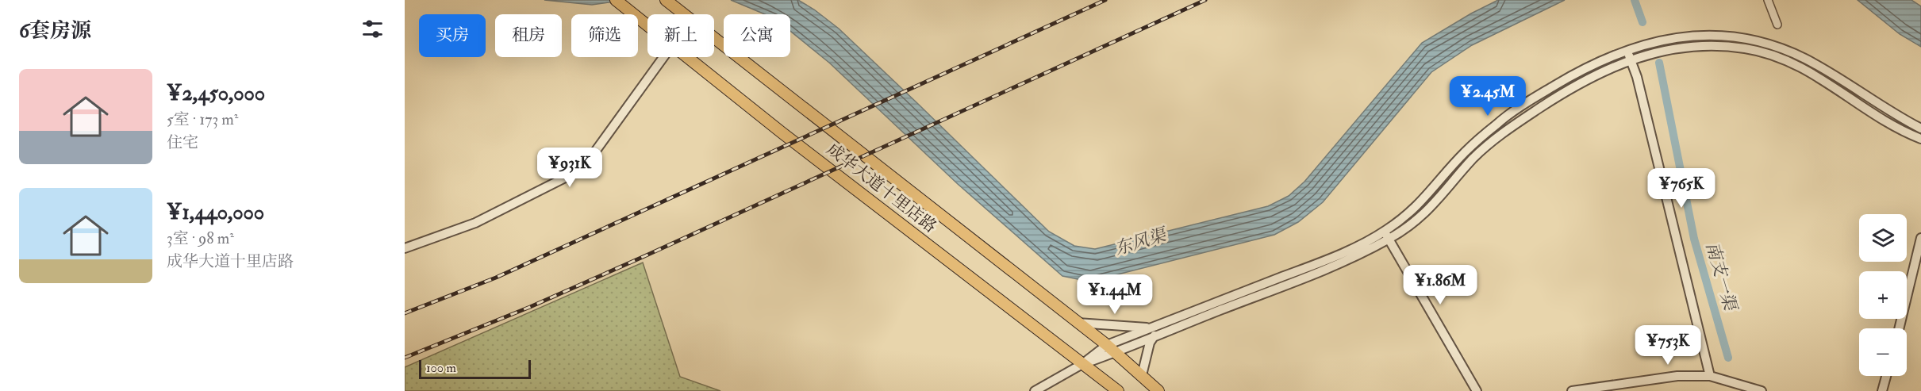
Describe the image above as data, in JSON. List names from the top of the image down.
{
  "streets": {
    "main road": ["成华大道十里店路"]
  },
  "water": ["东风渠", "南支一渠"],
  "scale_bar": "100 m",
  "page": {
    "heading": "6套房源",
    "chip": [
      "买房",
      "租房",
      "筛选",
      "新上",
      "公寓"
    ],
    "list": [
      {
        "name": "¥2,450,000",
        "note": "5室 · 173 m² · 住宅"
      },
      {
        "name": "¥1,440,000",
        "note": "3室 · 98 m² · 成华大道十里店路"
      }
    ],
    "price": [
      "¥2.45M",
      "¥931K",
      "¥765K",
      "¥1.86M",
      "¥1.44M",
      "¥753K"
    ],
    "map_buttons": ["+", "−"],
    "scale": "100 m"
  }
}
